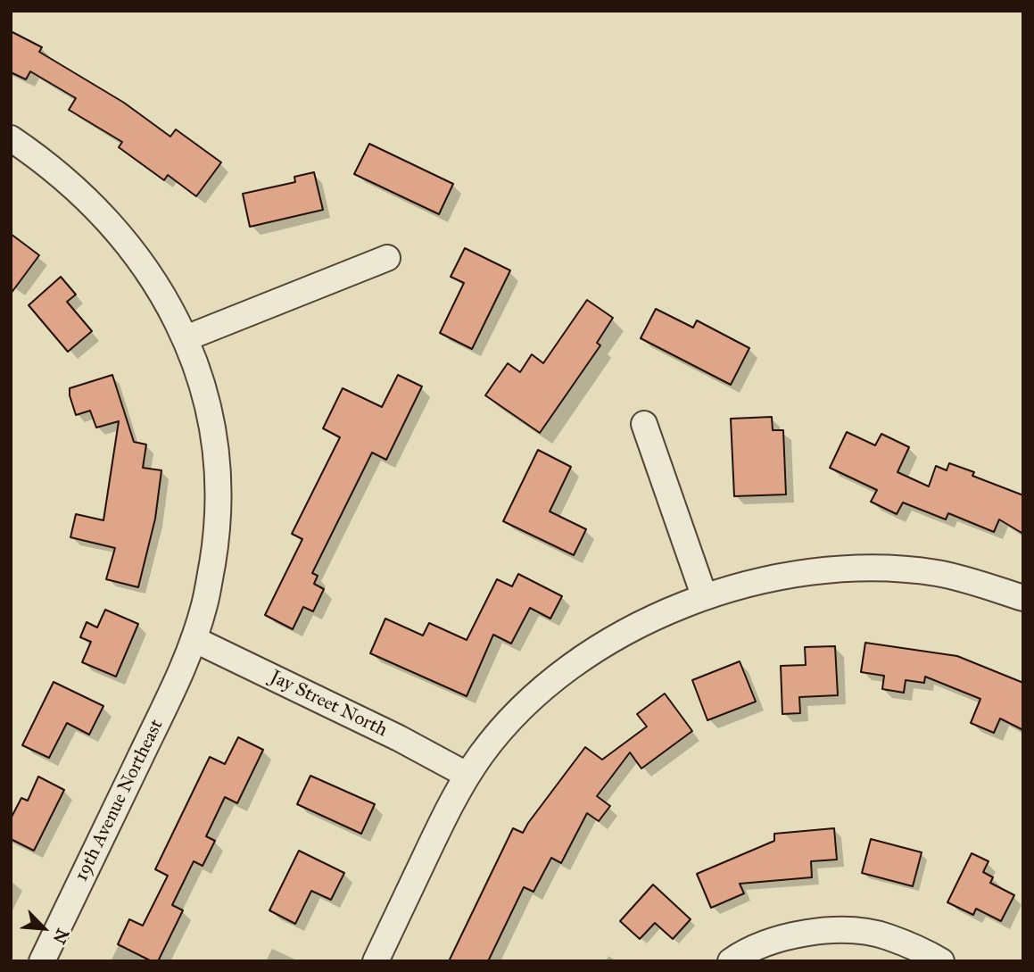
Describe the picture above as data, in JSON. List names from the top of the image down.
{
  "streets": {
    "street": ["Jay Street North", "19th Avenue Northeast"]
  },
  "crossings": [
    ["Jay Street North", "19th Avenue Northeast"]
  ],
  "north": "bottom right"
}
